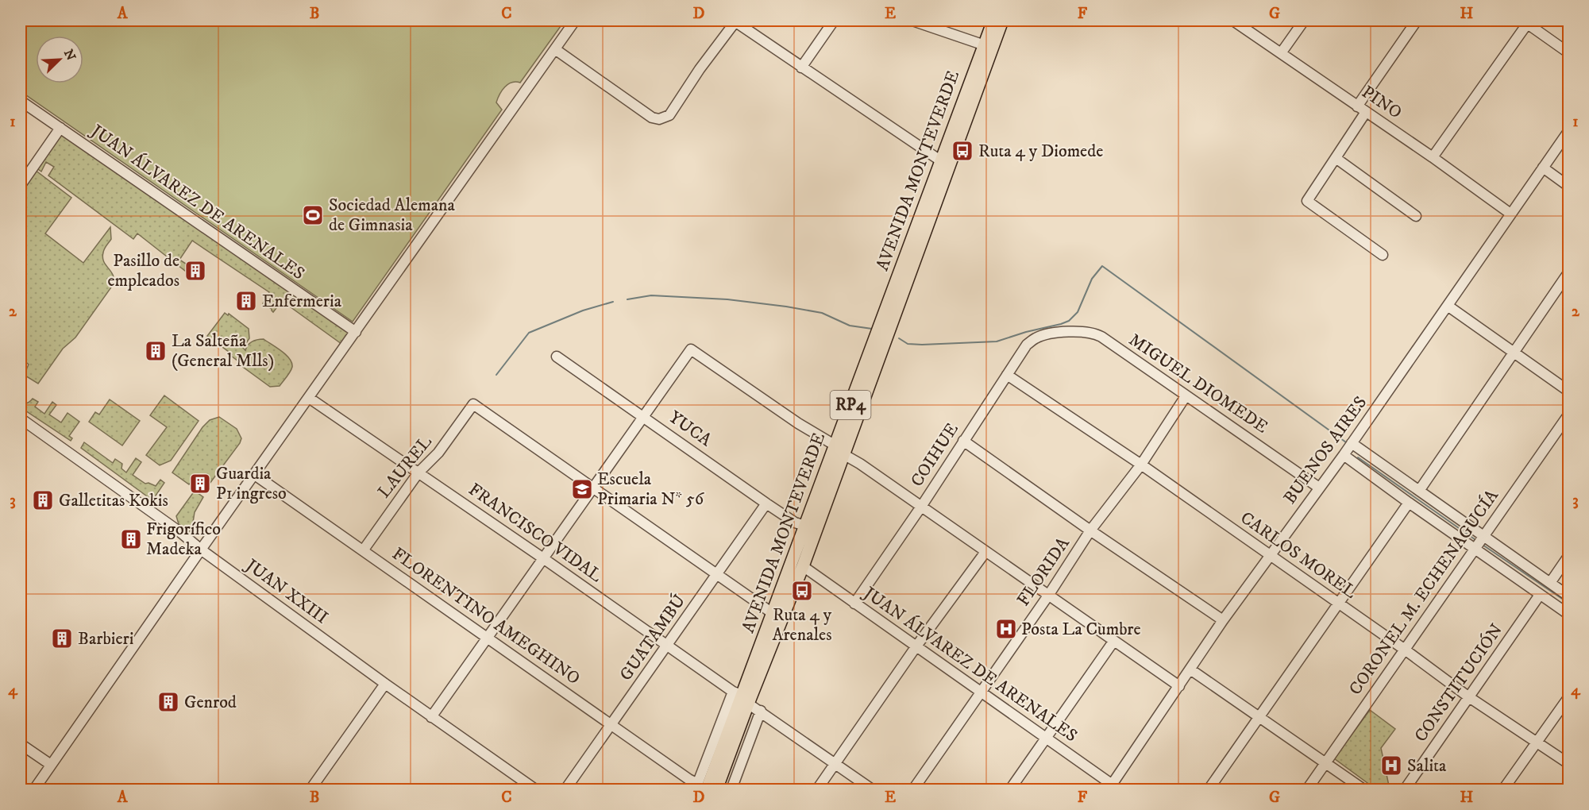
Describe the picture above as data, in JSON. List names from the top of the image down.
{
  "streets": {
    "main road": ["AVENIDA MONTEVERDE", "RP4"],
    "street": [
      "PINO",
      "JUAN ÁLVAREZ DE ARENALES",
      "MIGUEL DIOMEDE",
      "YUCA",
      "BUENOS AIRES",
      "COIHUE",
      "LAUREL",
      "FRANCISCO VIDAL",
      "CARLOS MOREL",
      "FLORIDA",
      "JUAN XXIII",
      "CORONEL M. ECHENAGUCÍA",
      "FLORENTINO AMEGHINO",
      "GUATAMBÚ",
      "CONSTITUCIÓN"
    ]
  },
  "crossings": [
    ["PINO", "BUENOS AIRES"],
    ["AVENIDA MONTEVERDE", "JUAN ÁLVAREZ DE ARENALES"],
    ["AVENIDA MONTEVERDE", "YUCA"],
    ["AVENIDA MONTEVERDE", "FRANCISCO VIDAL"],
    ["AVENIDA MONTEVERDE", "FLORENTINO AMEGHINO"],
    ["JUAN ÁLVAREZ DE ARENALES", "BUENOS AIRES"],
    ["JUAN ÁLVAREZ DE ARENALES", "COIHUE"],
    ["JUAN ÁLVAREZ DE ARENALES", "FLORIDA"],
    ["MIGUEL DIOMEDE", "BUENOS AIRES"],
    ["MIGUEL DIOMEDE", "COIHUE"],
    ["MIGUEL DIOMEDE", "FLORIDA"],
    ["YUCA", "GUATAMBÚ"],
    ["BUENOS AIRES", "CARLOS MOREL"],
    ["COIHUE", "CARLOS MOREL"],
    ["LAUREL", "FRANCISCO VIDAL"],
    ["LAUREL", "FLORENTINO AMEGHINO"],
    ["FRANCISCO VIDAL", "GUATAMBÚ"],
    ["CARLOS MOREL", "FLORIDA"],
    ["CARLOS MOREL", "CORONEL M. ECHENAGUCÍA"],
    ["CARLOS MOREL", "CONSTITUCIÓN"],
    ["FLORENTINO AMEGHINO", "GUATAMBÚ"]
  ],
  "places": {
    "bus stop": ["Ruta 4 y Diomede", "Ruta 4 y Arenales"],
    "sports": ["Sociedad Alemana de Gimnasia"],
    "building": [
      "Pasillo de empleados",
      "Enfermeria",
      "La Salteña (General Mlls)",
      "Guardia P1 ingreso",
      "Galletitas Kokis",
      "Frigorífico Madeka",
      "Barbieri",
      "Genrod"
    ],
    "school or university": ["Escuela Primaria N* 56"],
    "hospital": ["Posta La Cumbre", "Salita"]
  },
  "north": "top right",
  "grid": {
    "columns": [
      "A",
      "B",
      "C",
      "D",
      "E",
      "F",
      "G",
      "H"
    ],
    "rows": [
      "1",
      "2",
      "3",
      "4"
    ]
  }
}
